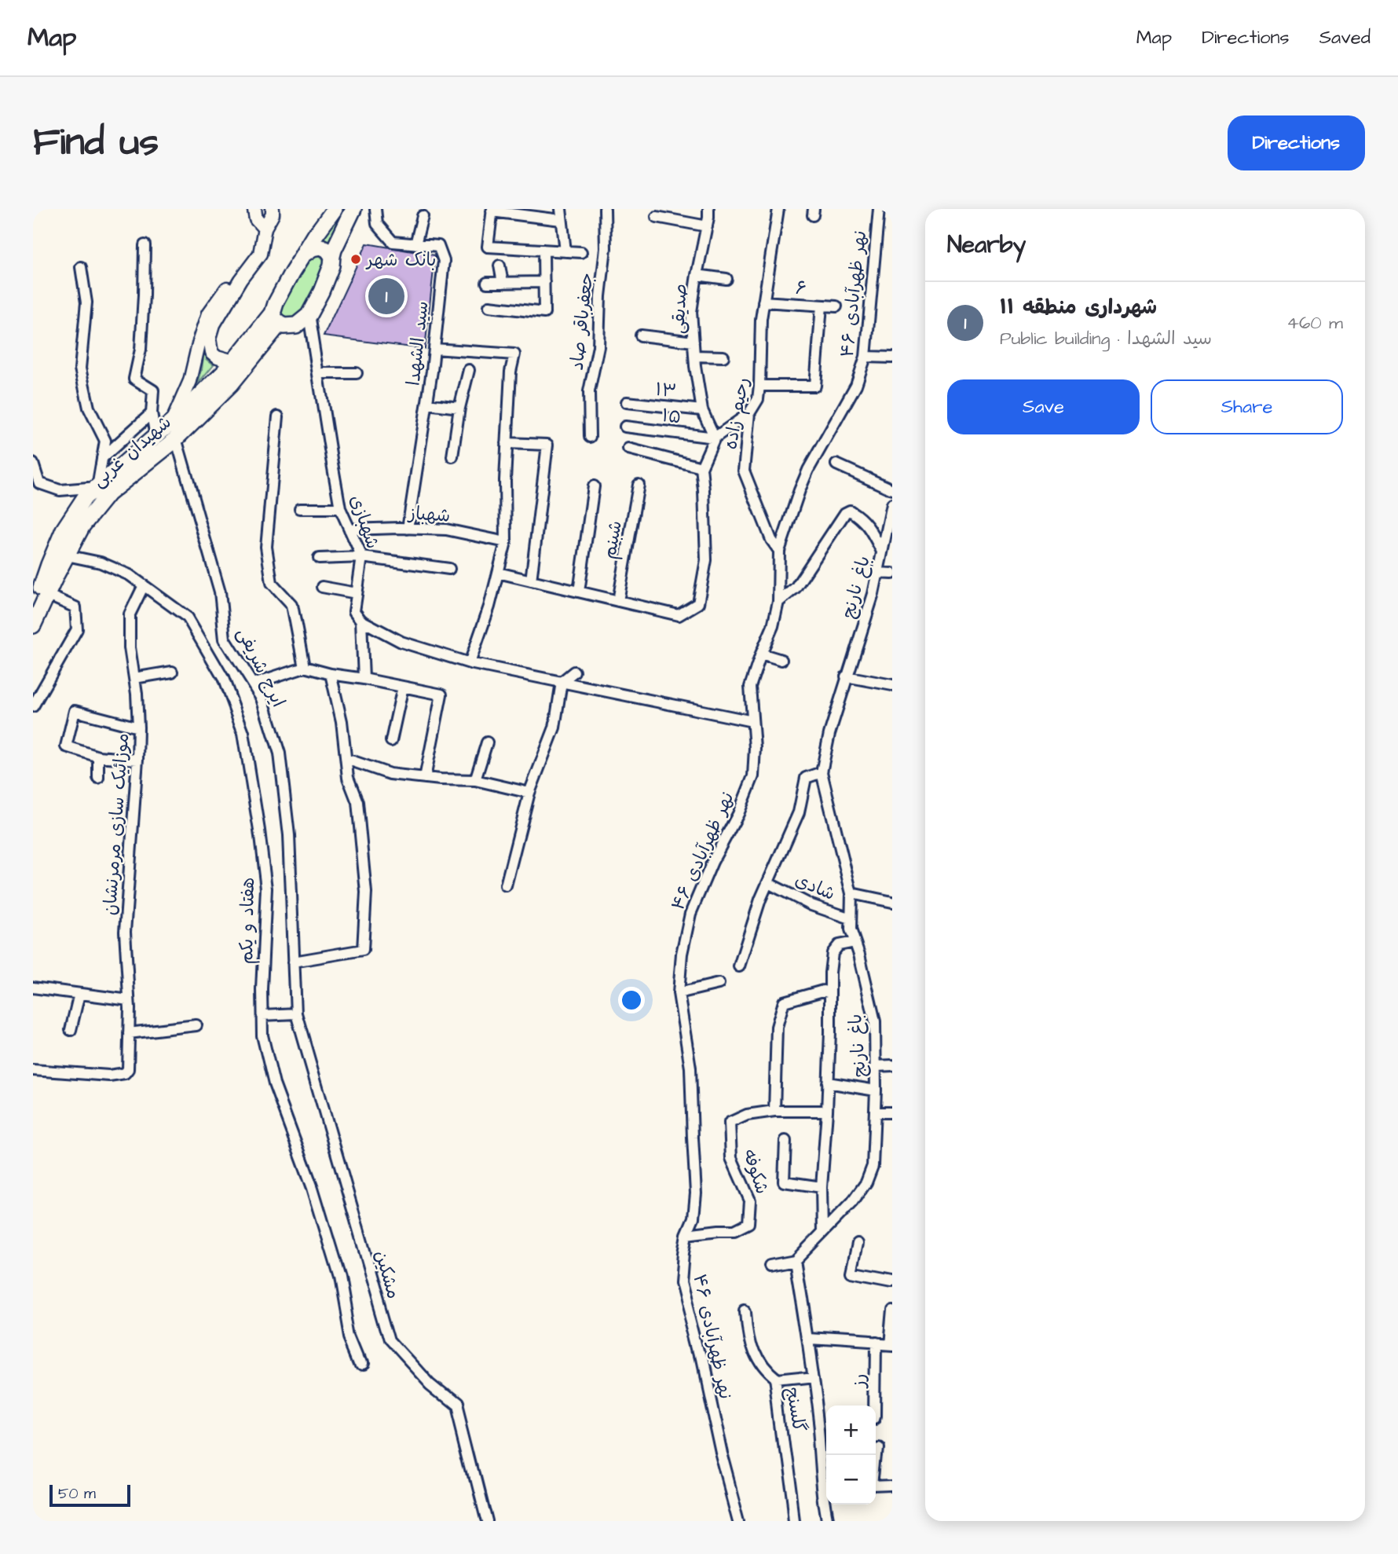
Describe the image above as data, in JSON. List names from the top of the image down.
{
  "streets": {
    "main road": ["شهیدان غربی"],
    "street": [
      "۶",
      "نهر ظهرآبادی ۴۶",
      "صدیقی",
      "جعفرباقر صاد",
      "سید الشهدا",
      "۱۳",
      "رحیم زاده",
      "۱۵",
      "شهباز",
      "شهبازی",
      "شبنم",
      "باغ نارنج",
      "ایرج شریفی",
      "موزائیک سازی مرمرنشان",
      "شادی",
      "هفتاد و یکم",
      "شکوفه",
      "مشکین",
      "رز",
      "گلسنج"
    ]
  },
  "crossings": [
    ["۶", "رحیم زاده"],
    ["نهر ظهرآبادی ۴۶", "رحیم زاده"],
    ["نهر ظهرآبادی ۴۶", "شکوفه"],
    ["صدیقی", "۱۳"],
    ["صدیقی", "۱۵"],
    ["سید الشهدا", "شهباز"],
    ["شهیدان غربی", "ایرج شریفی"],
    ["شهیدان غربی", "هفتاد و یکم"],
    ["شهباز", "شهبازی"],
    ["باغ نارنج", "شادی"],
    ["ایرج شریفی", "مشکین"],
    ["موزائیک سازی مرمرنشان", "هفتاد و یکم"]
  ],
  "places": ["بانک شهر"],
  "scale_bar": "50 m",
  "page": {
    "header": "Map",
    "nav": ["Map", "Directions", "Saved"],
    "buttons": [
      "Directions",
      ["Save", "Share"]
    ],
    "title": "Find us",
    "heading": "Nearby",
    "pins": "1",
    "list": [
      {
        "mark": "1",
        "name": "شهرداری منطقه ۱۱",
        "note": "Public building · سید الشهدا",
        "value": "460 m"
      }
    ],
    "map_buttons": ["+", "−"],
    "scale": "50 m"
  }
}
